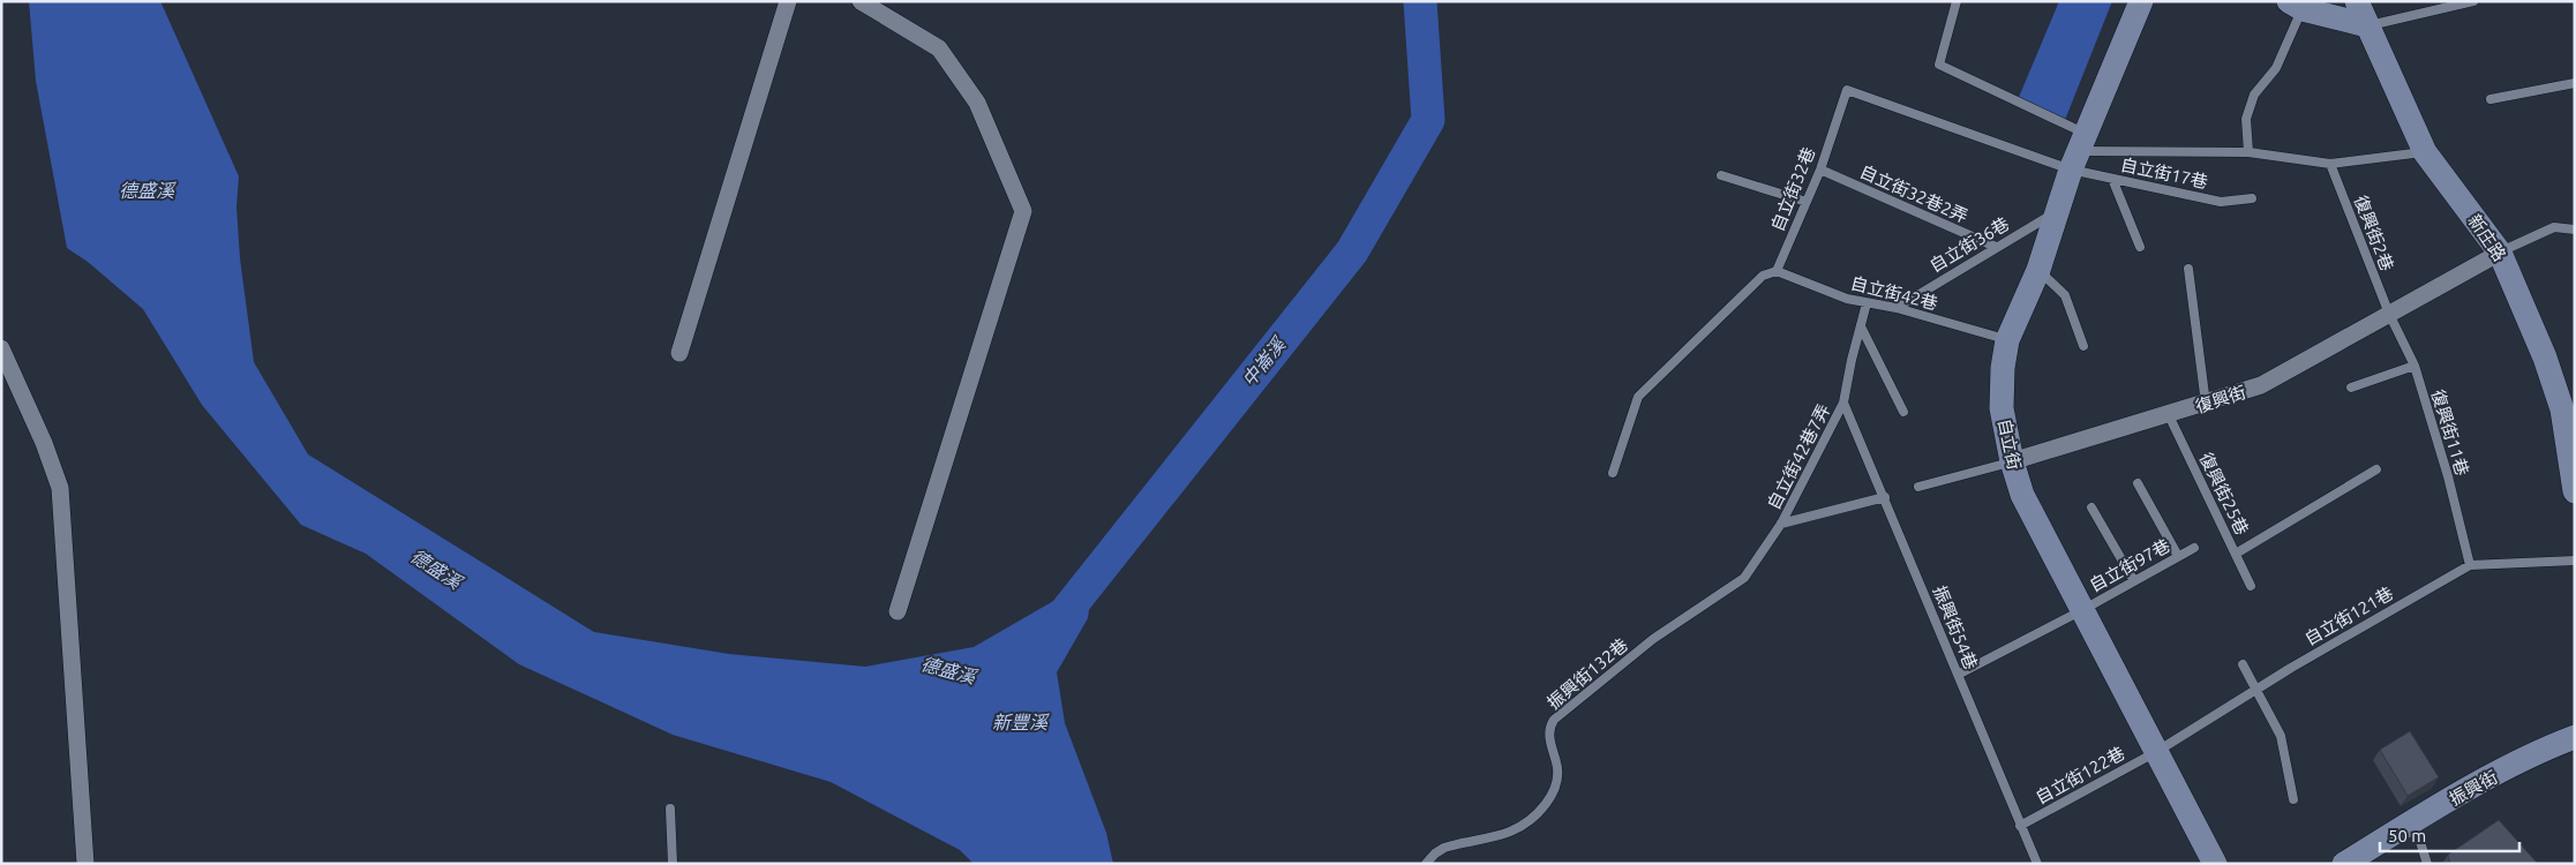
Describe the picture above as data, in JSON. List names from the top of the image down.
{
  "streets": {
    "street": [
      "新庄路",
      "復興街",
      "自立街",
      "振興街"
    ],
    "lane": [
      "自立街17巷",
      "自立街32巷",
      "自立街32巷2弄",
      "復興街2巷",
      "自立街36巷",
      "自立街42巷",
      "復興街11巷",
      "自立街42巷7弄",
      "復興街25巷",
      "自立街97巷",
      "自立街121巷",
      "振興街54巷",
      "振興街132巷",
      "自立街122巷"
    ]
  },
  "crossings": [
    ["自立街17巷", "自立街32巷"],
    ["自立街17巷", "自立街"],
    ["自立街32巷", "自立街32巷2弄"],
    ["自立街32巷", "自立街42巷"],
    ["自立街32巷", "自立街"],
    ["自立街32巷2弄", "自立街36巷"],
    ["復興街2巷", "復興街"],
    ["復興街2巷", "復興街11巷"],
    ["新庄路", "復興街"],
    ["自立街36巷", "自立街42巷"],
    ["自立街36巷", "自立街"],
    ["自立街42巷", "自立街"],
    ["自立街42巷", "自立街42巷7弄"],
    ["復興街", "復興街11巷"],
    ["復興街", "自立街"],
    ["復興街", "復興街25巷"],
    ["復興街11巷", "自立街121巷"],
    ["自立街", "自立街97巷"],
    ["自立街", "自立街121巷"],
    ["自立街", "自立街122巷"],
    ["自立街42巷7弄", "振興街54巷"],
    ["自立街42巷7弄", "振興街132巷"],
    ["自立街97巷", "振興街54巷"],
    ["自立街121巷", "自立街122巷"],
    ["振興街54巷", "自立街122巷"]
  ],
  "water": ["德盛溪", "中崙溪", "新豐溪"],
  "scale_bar": "50 m"
}
